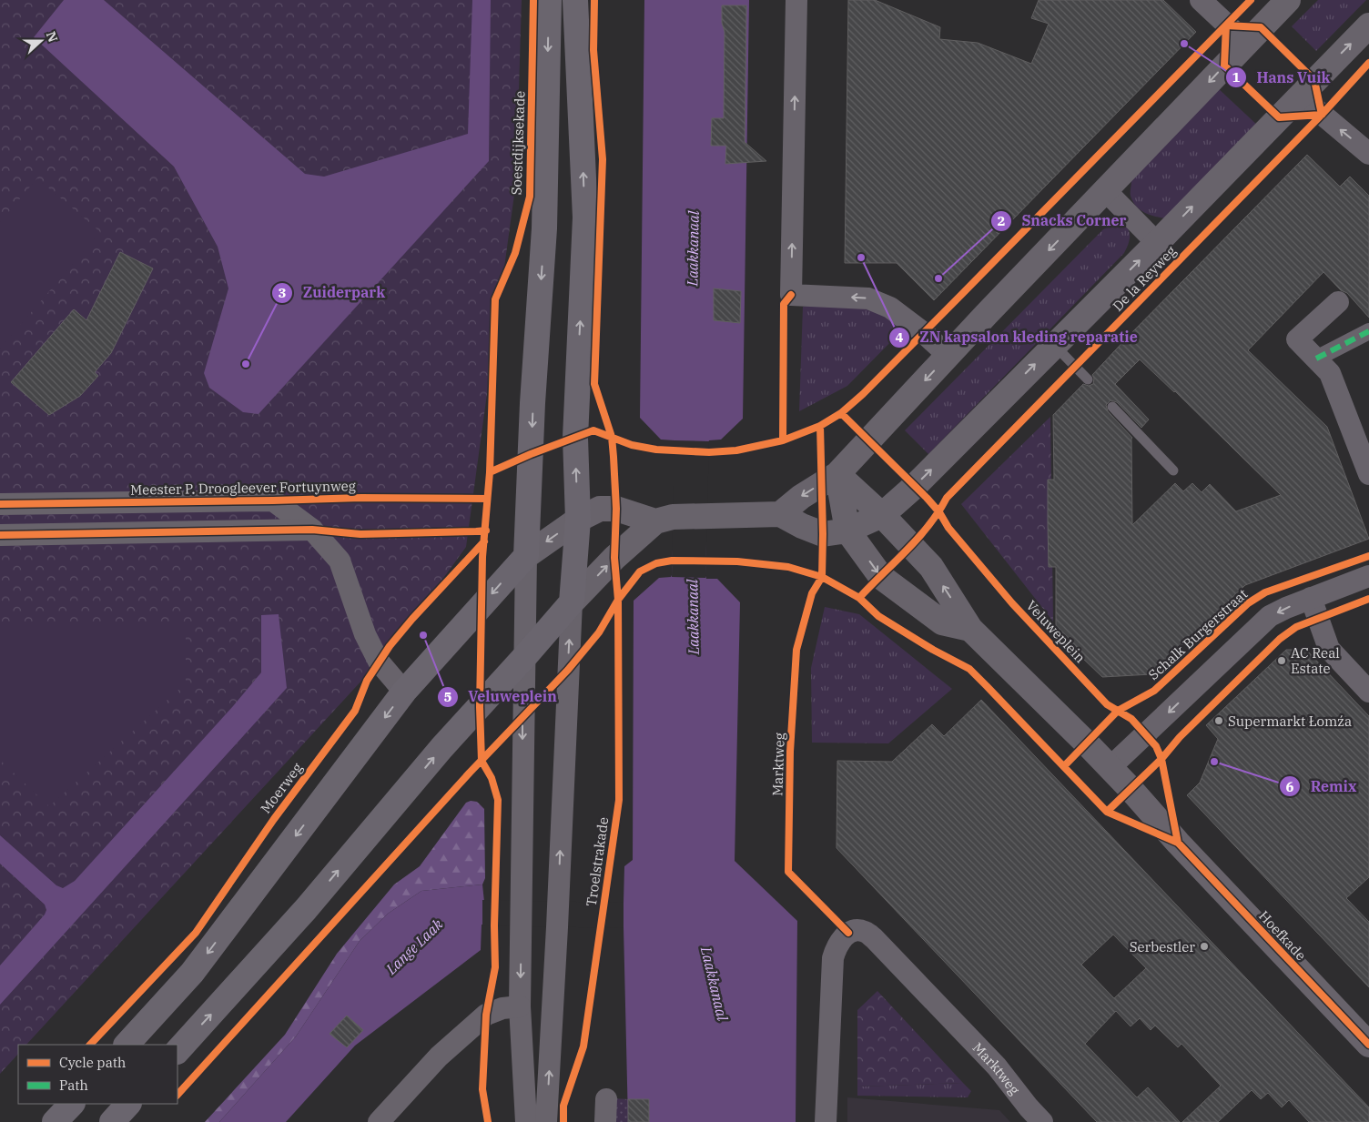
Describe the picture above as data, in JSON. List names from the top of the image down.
{
  "streets": {
    "main road": ["Soestdijksekade"],
    "street": [
      "De la Reyweg",
      "Meester P. Droogleever Fortuynweg",
      "Marktweg",
      "Hoefkade"
    ],
    "cycle path": [
      "Veluweplein",
      "Schalk Burgerstraat",
      "Moerweg",
      "Troelstrakade"
    ]
  },
  "water": ["Laakkanaal", "Lange Laak"],
  "places": [
    "Hans Vuik",
    "ZN kapsalon kleding reparatie",
    "Snacks Corner",
    "Zuiderpark",
    "Veluweplein",
    "AC Real Estate",
    "Supermarkt Łomźa",
    "Remix",
    "Serbestler"
  ],
  "legend": ["Cycle path", "Path"],
  "north": "right"
}
